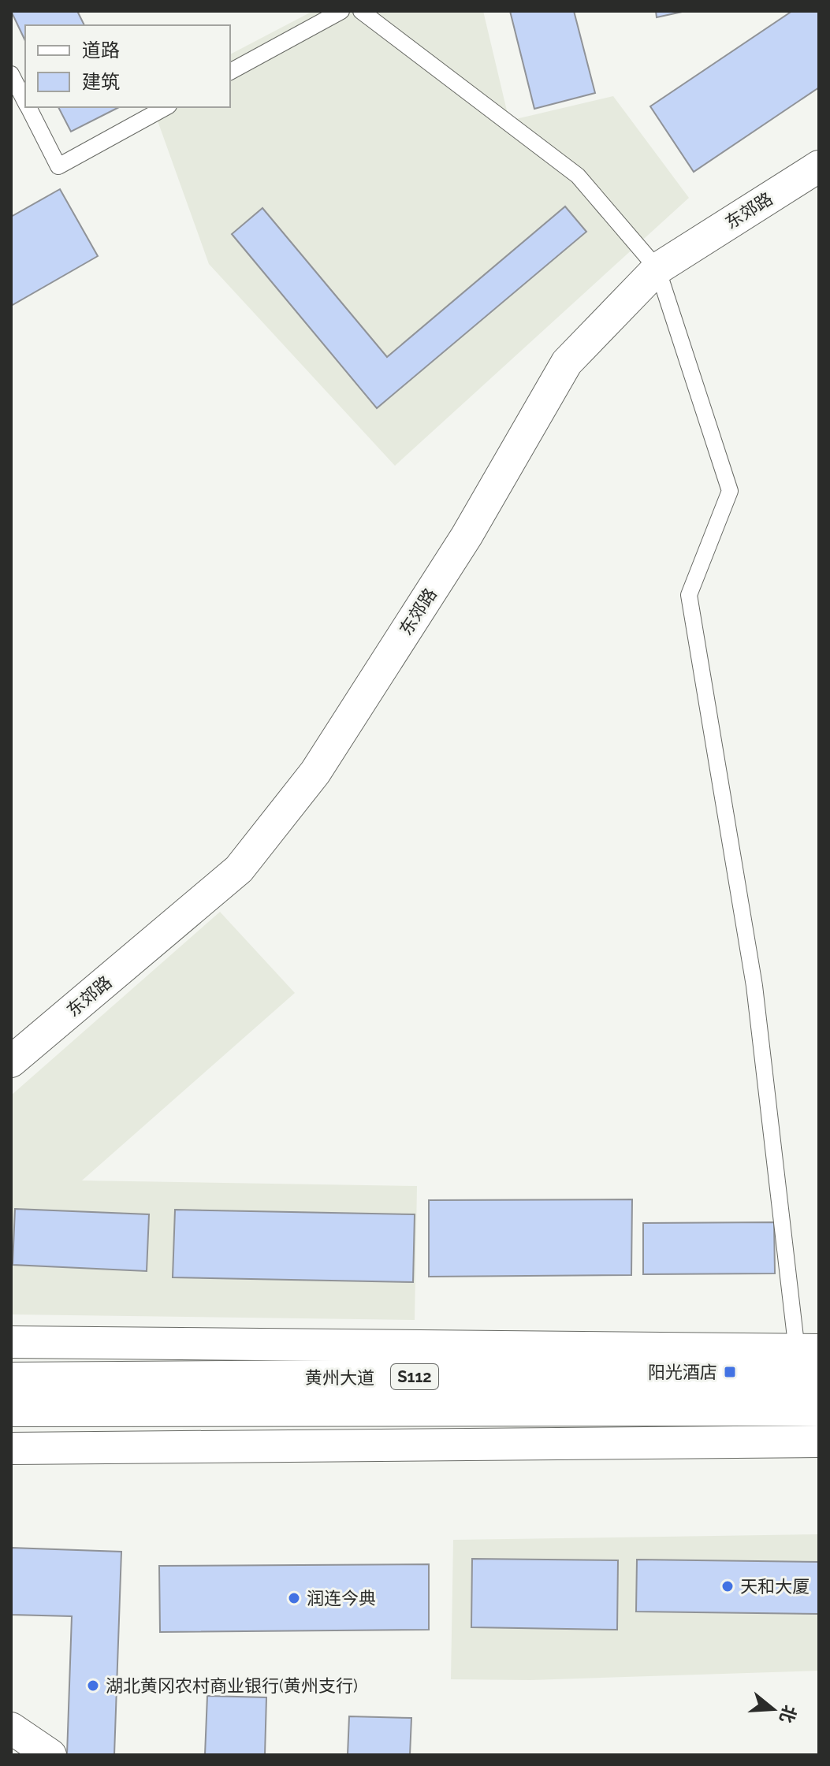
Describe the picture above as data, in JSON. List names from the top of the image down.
{
  "streets": {
    "main road": ["S112", "黄州大道"],
    "street": ["东郊路"]
  },
  "places": {
    "transit": ["阳光酒店"],
    "other": ["天和大厦", "润连今典", "湖北黄冈农村商业银行(黄州支行)"]
  },
  "legend": ["道路", "建筑"],
  "north": "right"
}
